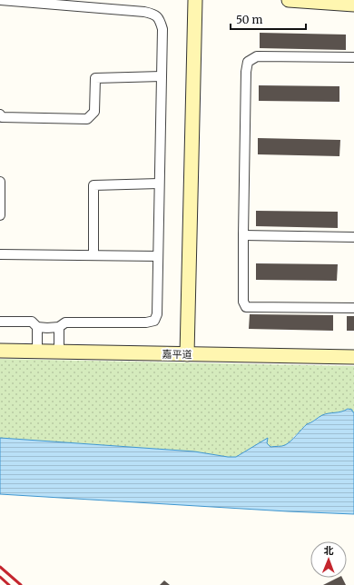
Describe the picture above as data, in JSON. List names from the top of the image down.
{
  "streets": {
    "street": ["嘉平道"]
  },
  "scale_bar": "50 m",
  "north": "top"
}
